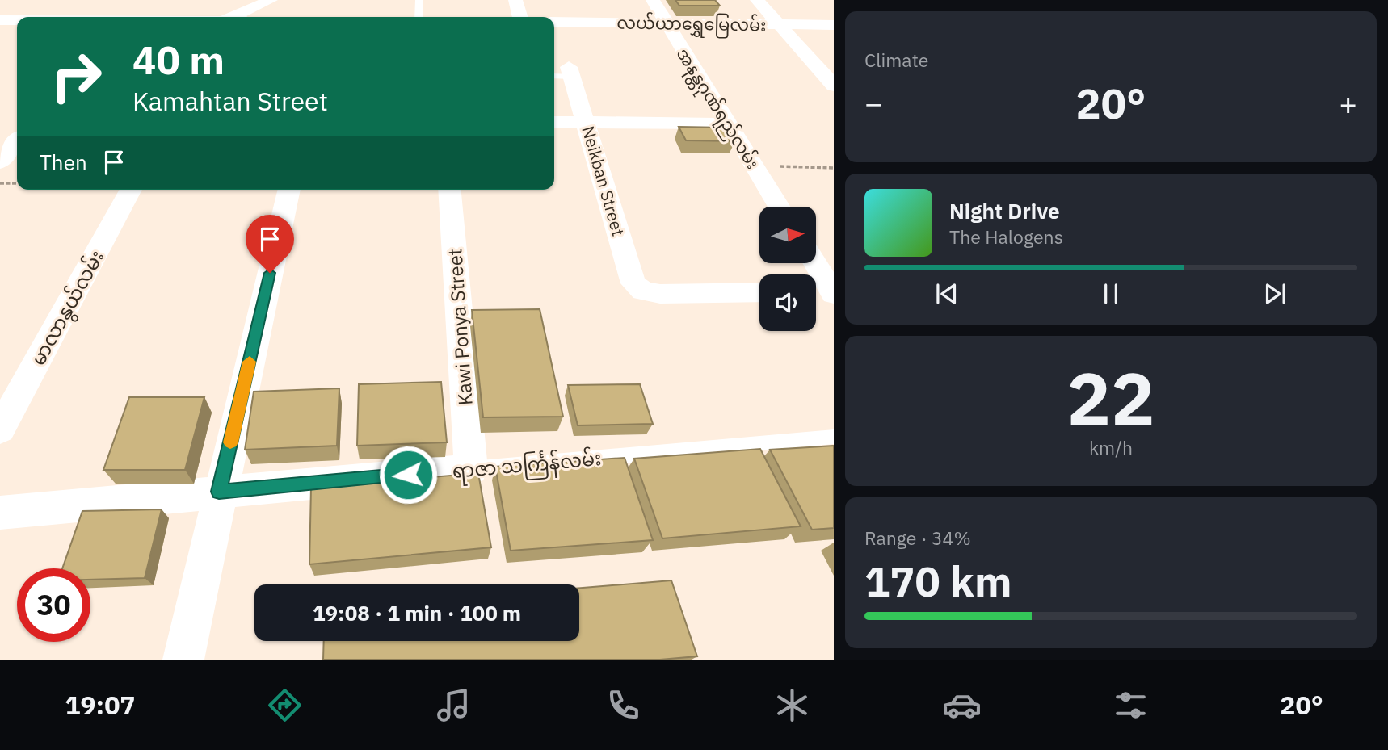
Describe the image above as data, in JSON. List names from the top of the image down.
{
  "streets": {
    "street": [
      "လယ်ယာရွှေမြေလမ်း",
      "အနန္တဂုဏ်ရည်လမ်း",
      "Neikban Street",
      "မာလာနွယ်လမ်း",
      "Kawi Ponya Street",
      "ရာဇာ သင်္ကြန်လမ်း"
    ]
  },
  "crossings": [
    ["လယ်ယာရွှေမြေလမ်း", "အနန္တဂုဏ်ရည်လမ်း"],
    ["Kawi Ponya Street", "ရာဇာ သင်္ကြန်လမ်း"]
  ],
  "north": "right",
  "page": {
    "tile": [
      "Climate",
      ["22", "km/h"],
      ["Range · 34%", "170 km"]
    ],
    "turn": ["40 m", "Kamahtan Street"],
    "heat": ["−", "20°", "+"],
    "then": "Then",
    "song": ["Night Drive", "The Halogens"],
    "limit": "30",
    "trip": "19:08 · 1 min · 100 m",
    "tabs": ["19:07", "20°"]
  }
}
